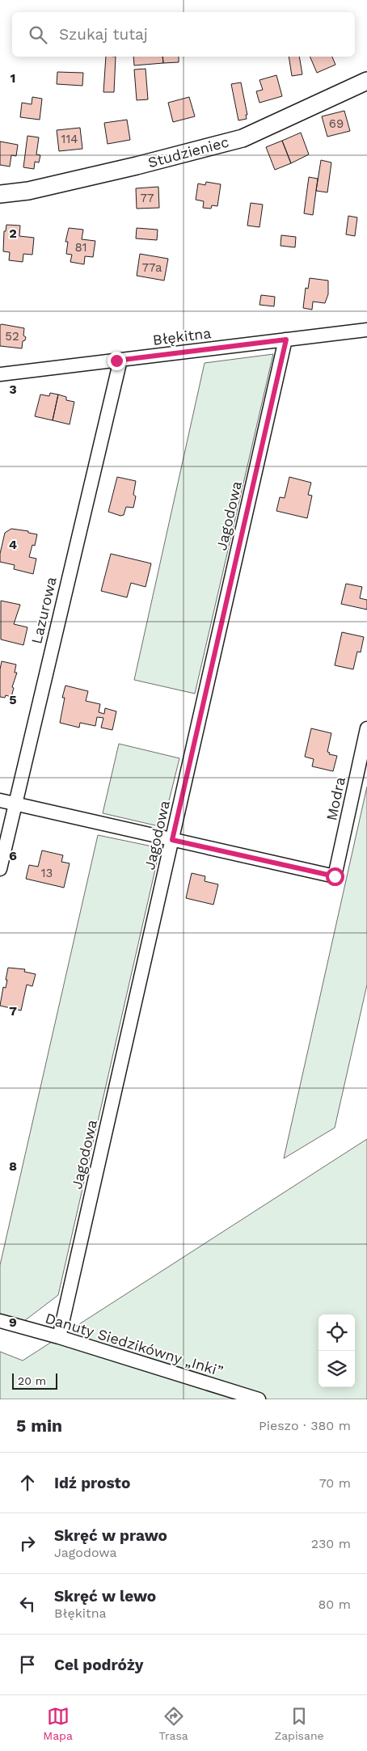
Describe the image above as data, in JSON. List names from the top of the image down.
{
  "streets": {
    "street": [
      "Studzieniec",
      "Błękitna",
      "Jagodowa",
      "Lazurowa",
      "Modra",
      "Danuty Siedzikówny „Inki”"
    ]
  },
  "crossings": [
    ["Błękitna", "Jagodowa"],
    ["Błękitna", "Lazurowa"],
    ["Jagodowa", "Modra"],
    ["Jagodowa", "Danuty Siedzikówny „Inki”"]
  ],
  "house_numbers": [
    "69",
    "114",
    "77",
    "81",
    "77a",
    "52",
    "13"
  ],
  "scale_bar": "20 m",
  "page": {
    "search": "Szukaj tutaj",
    "scale": "20 m",
    "heading": ["5 min", "Pieszo · 380 m"],
    "list": [
      ["Idź prosto", "70 m"],
      ["Skręć w prawo", "Jagodowa", "230 m"],
      ["Skręć w lewo", "Błękitna", "80 m"],
      "Cel podróży"
    ],
    "nav": ["Mapa", "Trasa", "Zapisane"]
  },
  "grid": {
    "rows": [
      "1",
      "2",
      "3",
      "4",
      "5",
      "6",
      "7",
      "8",
      "9"
    ]
  }
}
